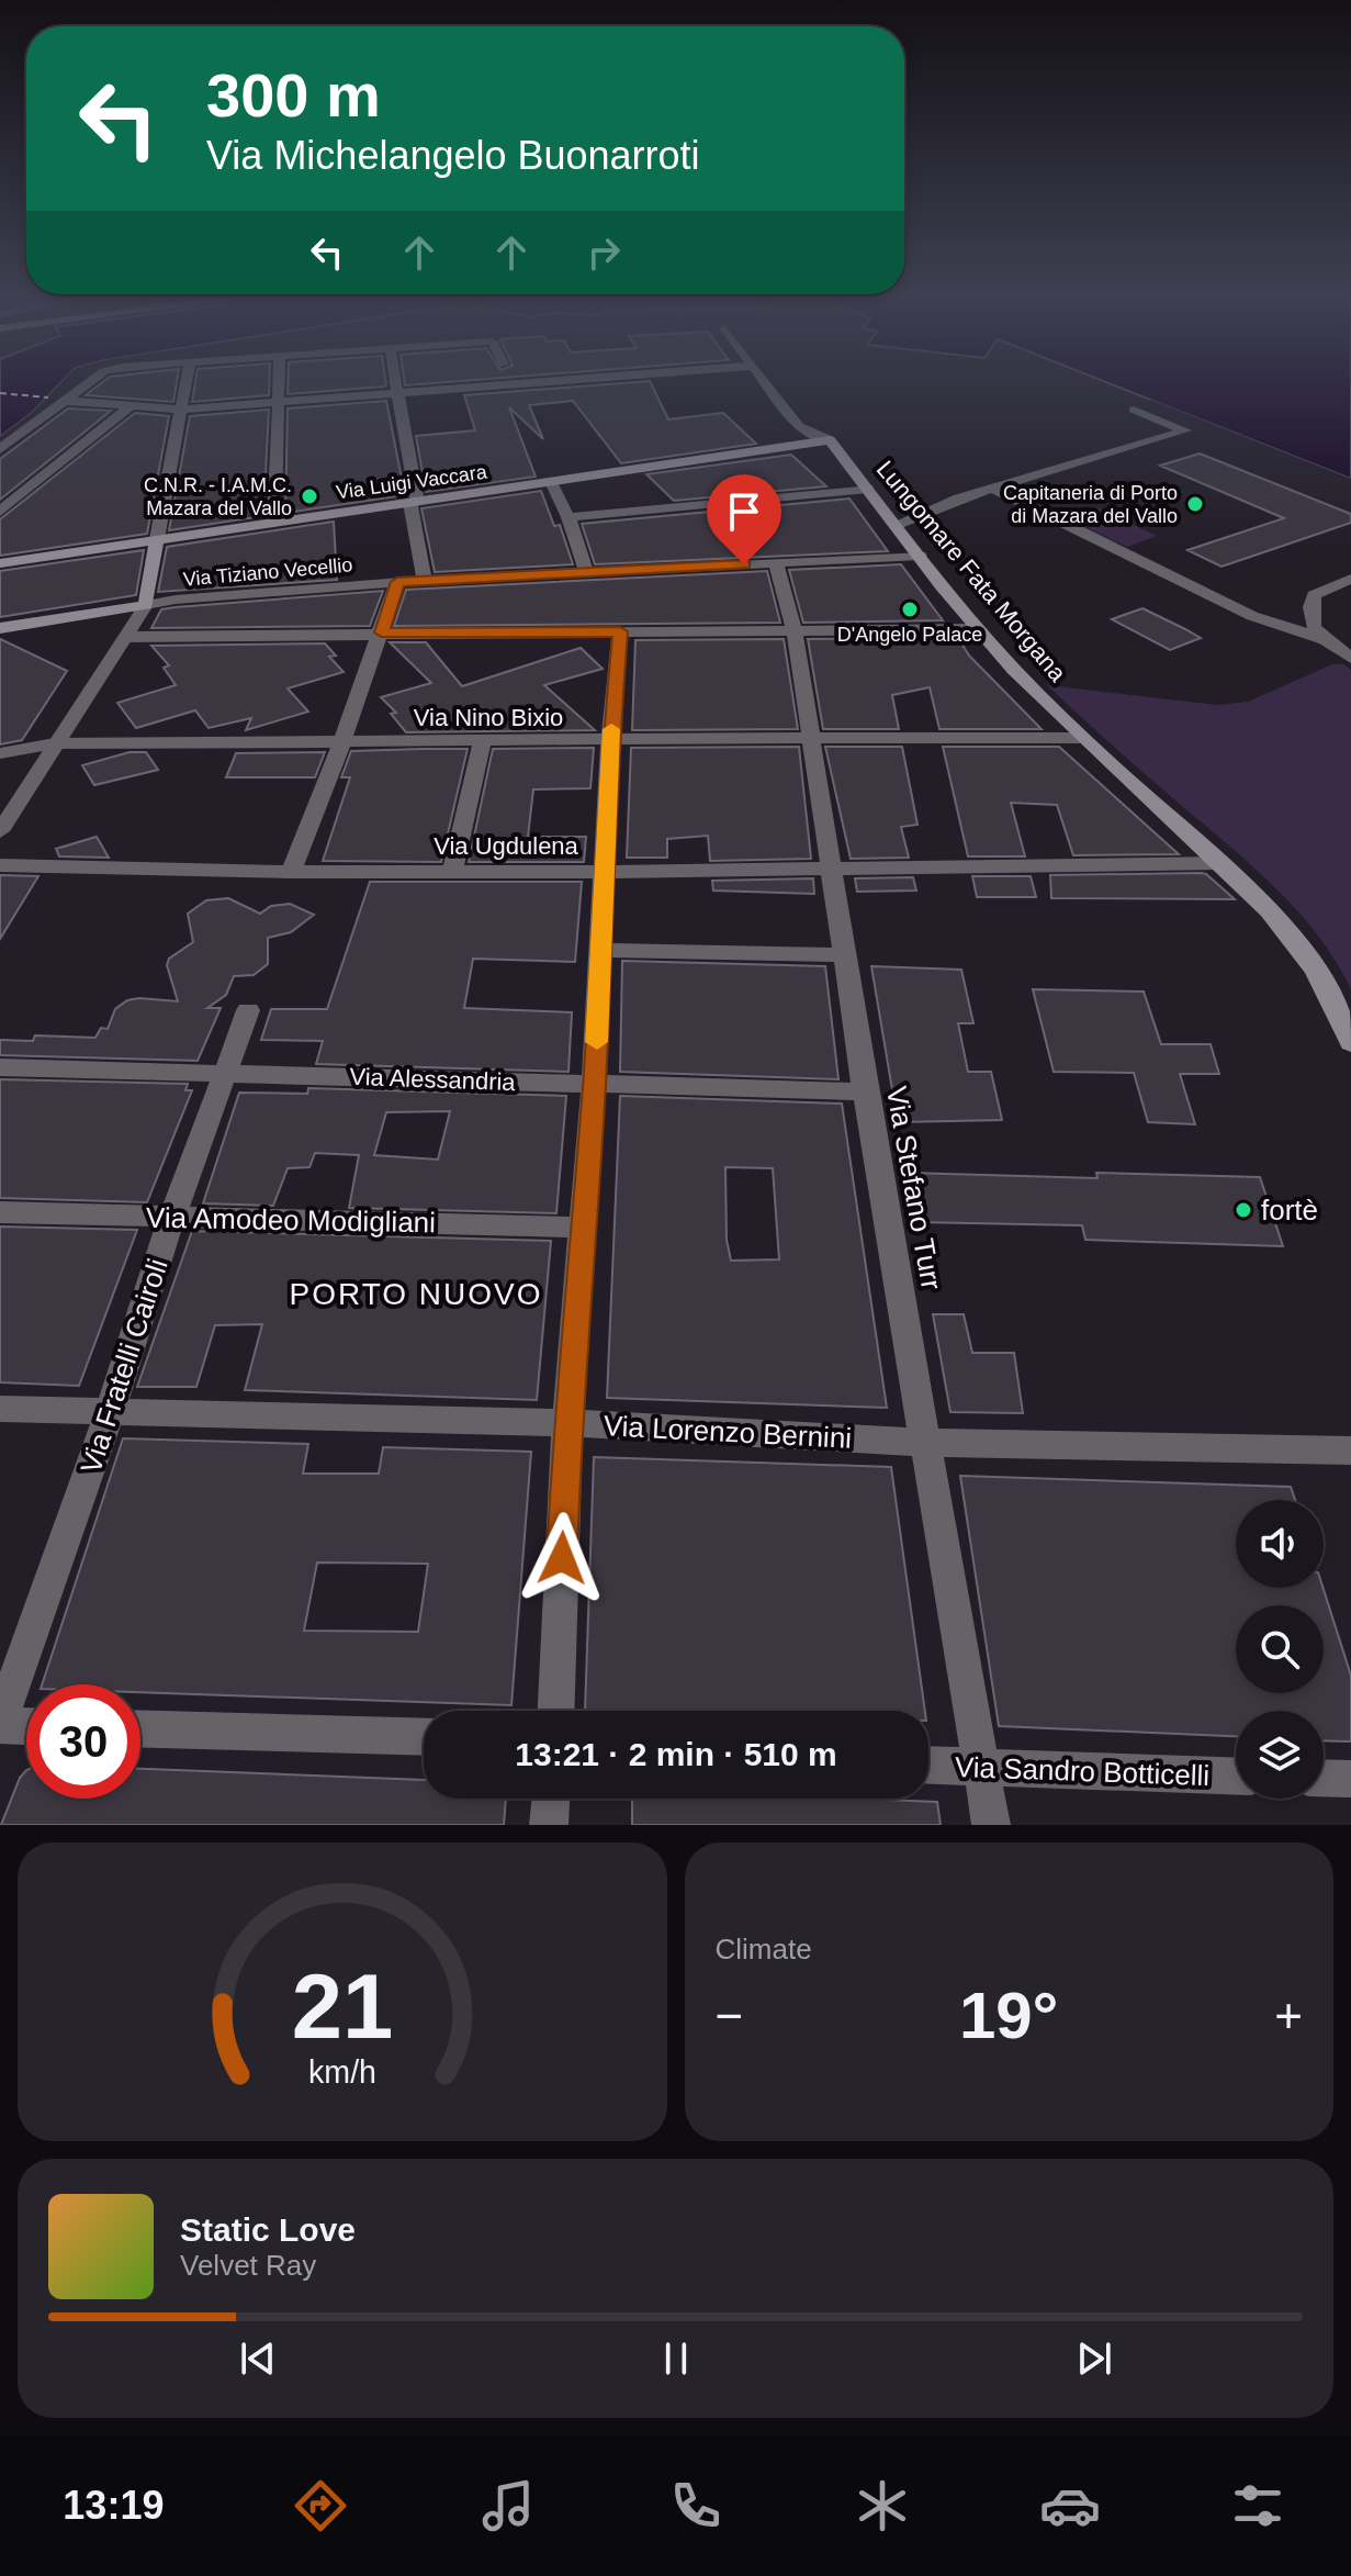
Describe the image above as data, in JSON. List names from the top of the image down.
{
  "streets": {
    "main road": ["Via Luigi Vaccara", "Lungomare Fata Morgana"],
    "street": [
      "Via Tiziano Vecellio",
      "Via Nino Bixio",
      "Via Ugdulena",
      "Via Alessandria",
      "Via Stefano Turr",
      "Via Amodeo Modigliani",
      "Via Fratelli Cairoli",
      "Via Lorenzo Bernini",
      "Via Sandro Botticelli"
    ]
  },
  "crossings": [
    ["Via Luigi Vaccara", "Lungomare Fata Morgana"],
    ["Lungomare Fata Morgana", "Via Tiziano Vecellio"],
    ["Lungomare Fata Morgana", "Via Nino Bixio"],
    ["Lungomare Fata Morgana", "Via Ugdulena"],
    ["Via Tiziano Vecellio", "Via Stefano Turr"],
    ["Via Nino Bixio", "Via Stefano Turr"],
    ["Via Ugdulena", "Via Stefano Turr"],
    ["Via Alessandria", "Via Stefano Turr"],
    ["Via Alessandria", "Via Fratelli Cairoli"],
    ["Via Stefano Turr", "Via Lorenzo Bernini"],
    ["Via Stefano Turr", "Via Sandro Botticelli"],
    ["Via Amodeo Modigliani", "Via Fratelli Cairoli"],
    ["Via Fratelli Cairoli", "Via Lorenzo Bernini"]
  ],
  "districts": ["PORTO NUOVO"],
  "places": [
    "C.N.R. - I.A.M.C. Mazara del Vallo",
    "Capitaneria di Porto di Mazara del Vallo",
    "D'Angelo Palace",
    "fortè"
  ],
  "page": {
    "turn": ["300 m", "Via Michelangelo Buonarroti"],
    "limit": "30",
    "trip": "13:21 · 2 min · 510 m",
    "tile": "Climate",
    "heat": ["−", "19°", "+"],
    "song": ["Static Love", "Velvet Ray"],
    "tabs": "13:19",
    "gauge": ["21", "km/h"]
  }
}
